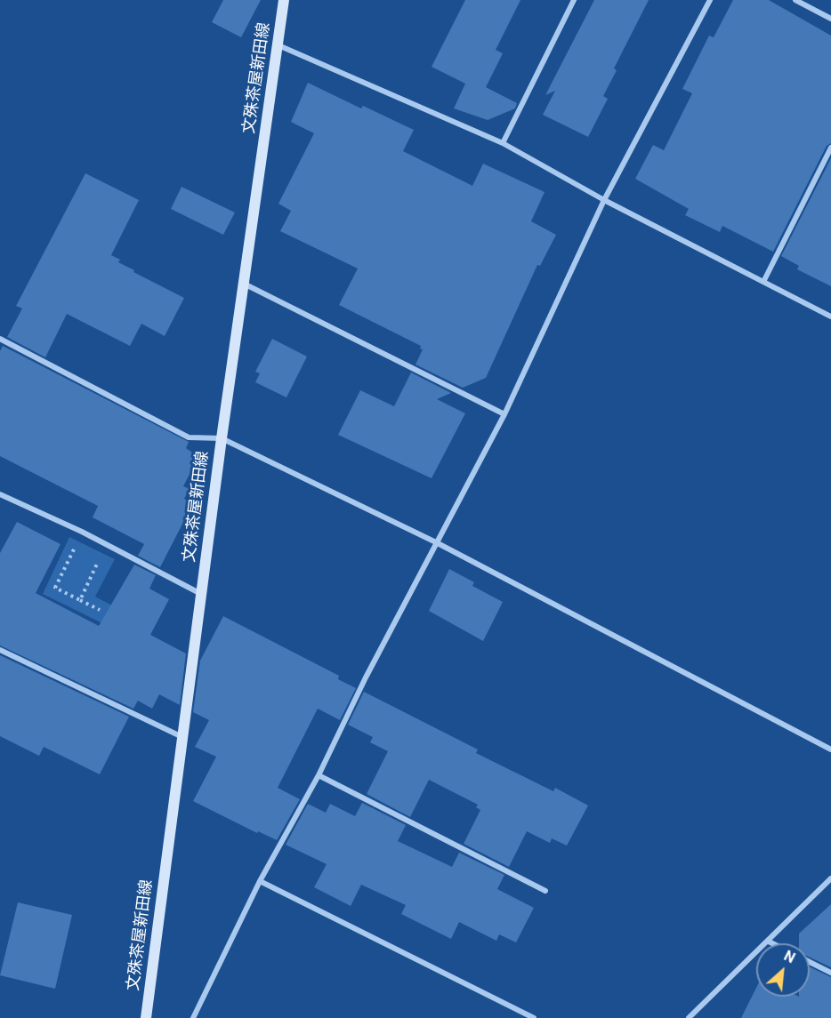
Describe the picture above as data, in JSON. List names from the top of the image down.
{
  "streets": {
    "main road": ["文殊茶屋新田線"]
  },
  "north": "top right"
}
